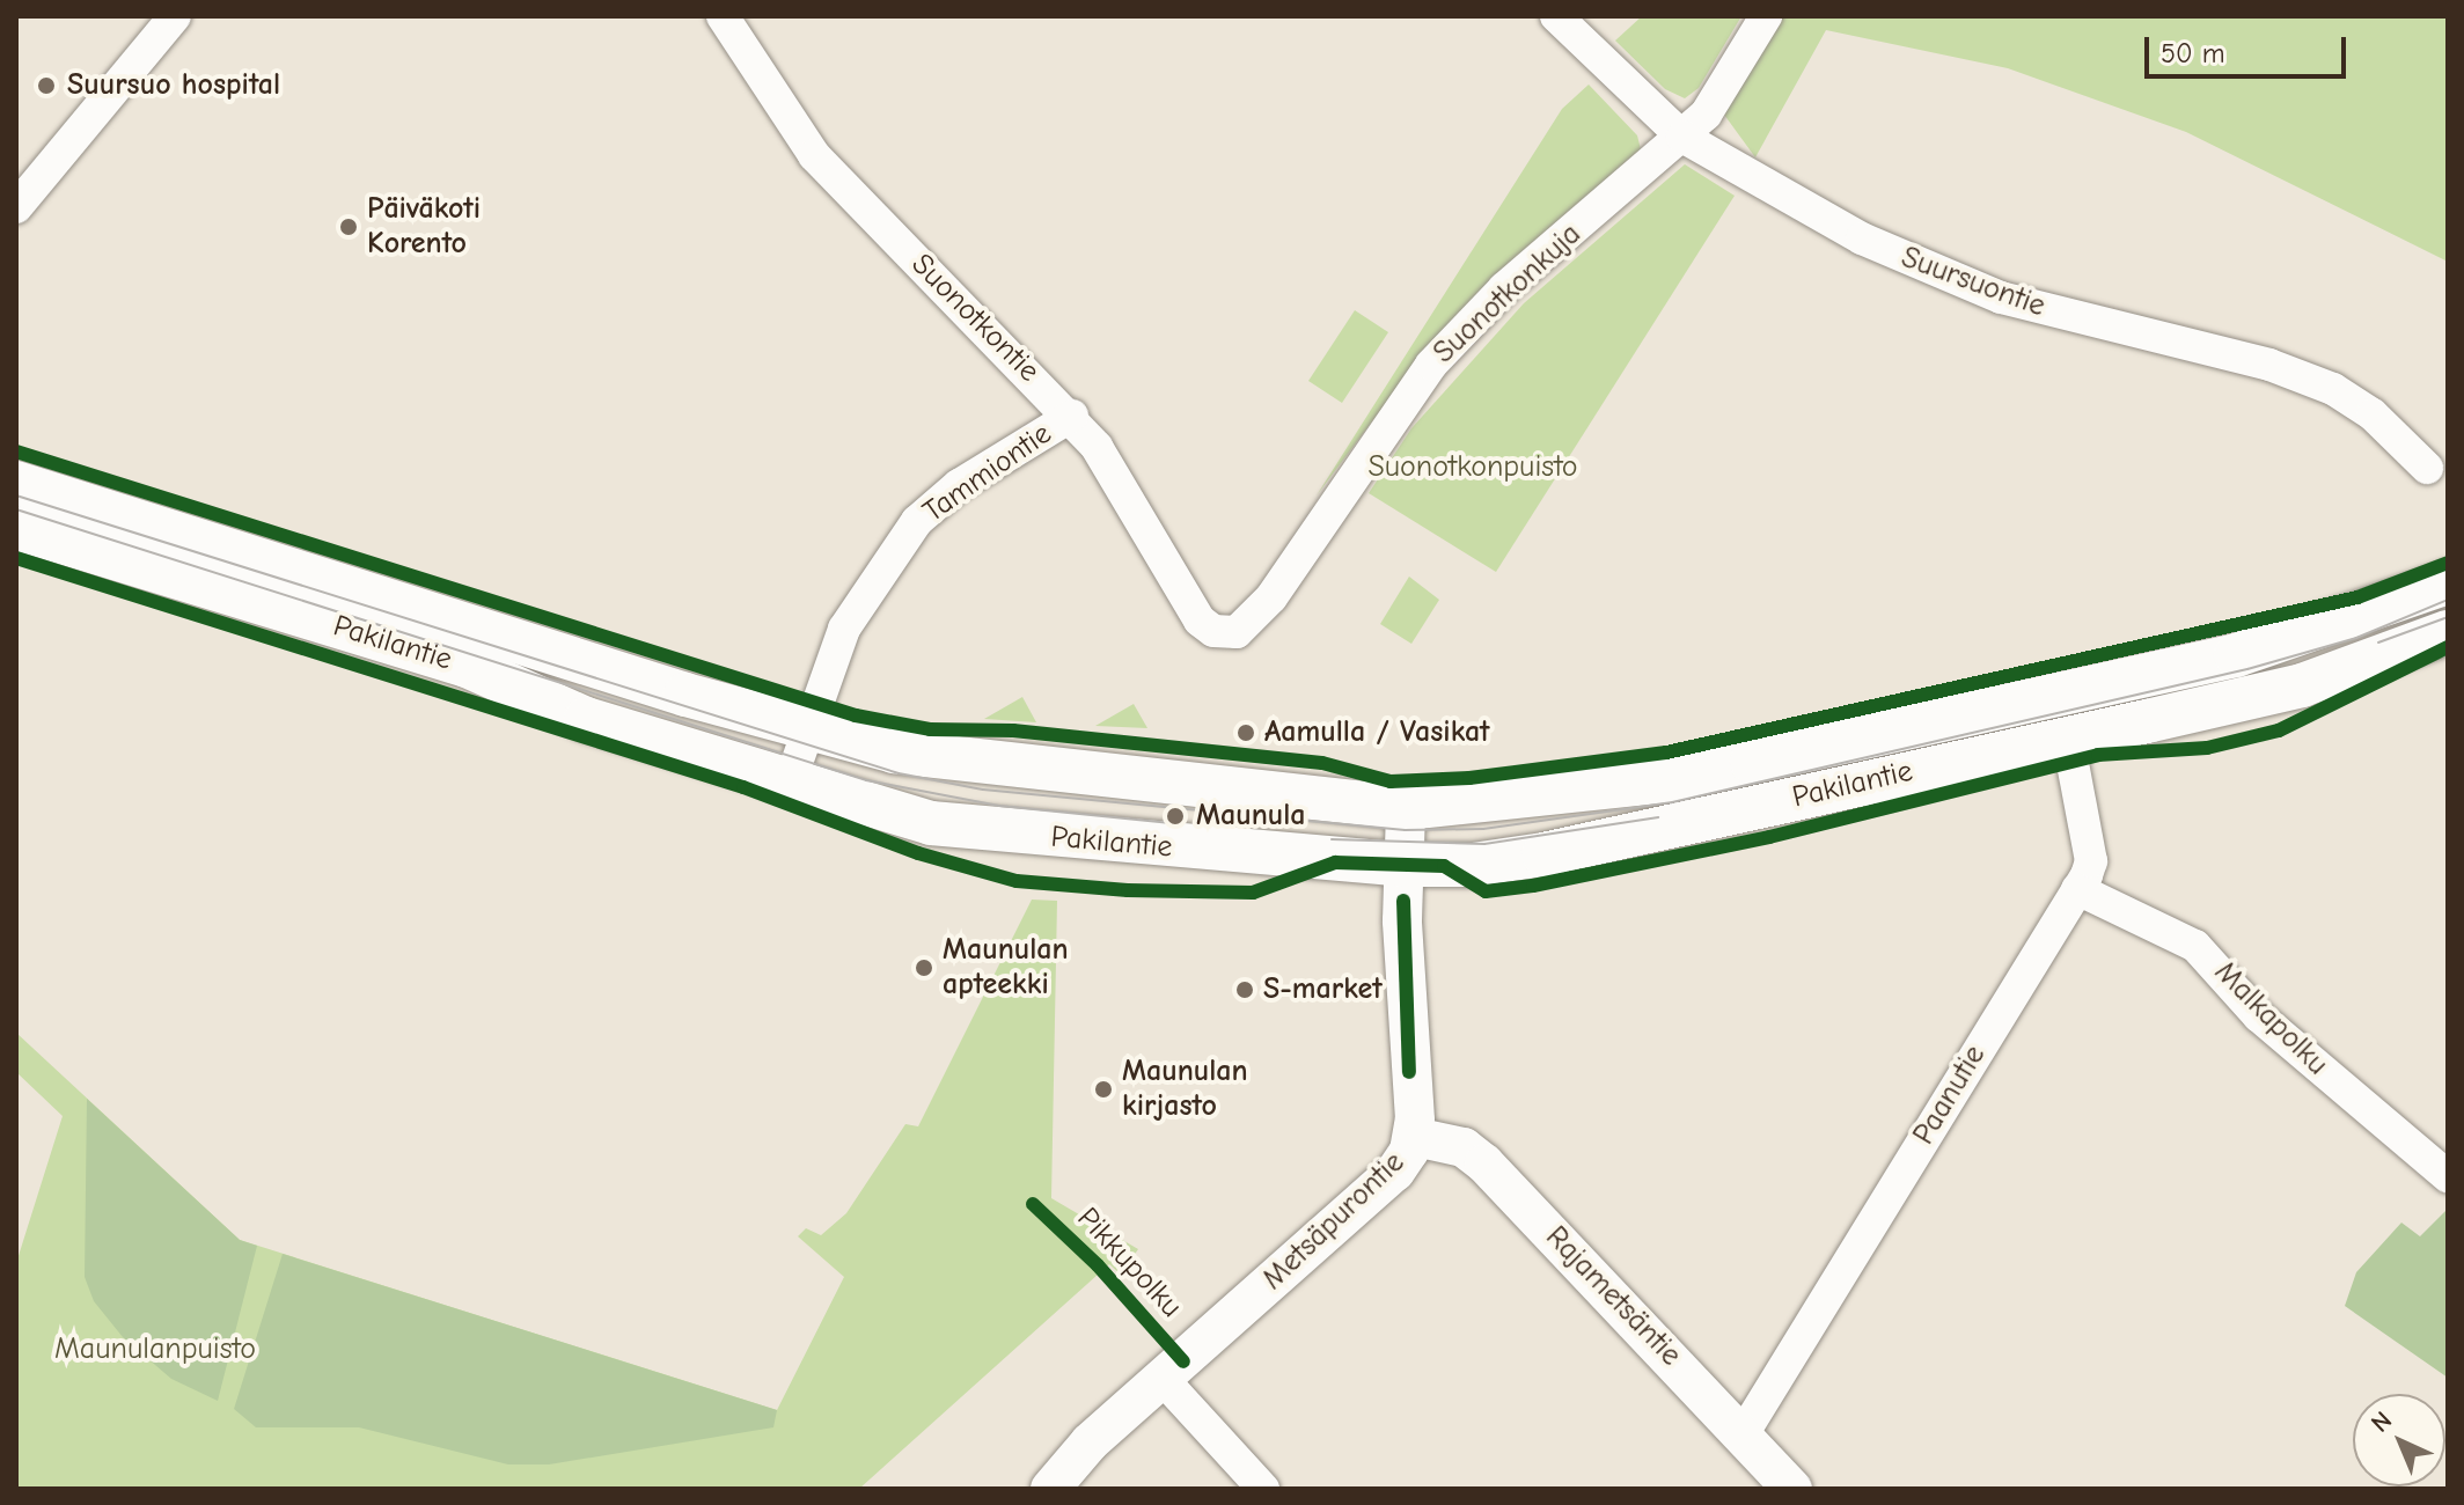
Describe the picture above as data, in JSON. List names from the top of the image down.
{
  "streets": {
    "main road": ["Pakilantie"],
    "street": [
      "Suursuontie",
      "Suonotkonkuja",
      "Suonotkontie",
      "Tammiontie",
      "Malkapolku",
      "Paanutie",
      "Metsäpurontie",
      "Rajametsäntie"
    ],
    "cycle path": ["Pikkupolku"]
  },
  "crossings": [
    ["Suursuontie", "Suonotkonkuja"],
    ["Suonotkonkuja", "Suonotkontie"],
    ["Suonotkontie", "Tammiontie"],
    ["Tammiontie", "Pakilantie"],
    ["Pakilantie", "Paanutie"],
    ["Pakilantie", "Metsäpurontie"],
    ["Malkapolku", "Paanutie"],
    ["Paanutie", "Rajametsäntie"],
    ["Metsäpurontie", "Rajametsäntie"]
  ],
  "parks": ["Suonotkonpuisto", "Maunulanpuisto"],
  "places": [
    "Suursuo hospital",
    "Päiväkoti Korento",
    "Aamulla / Vasikat",
    "Maunula",
    "Maunulan apteekki",
    "S-market",
    "Maunulan kirjasto"
  ],
  "scale_bar": "50 m",
  "north": "top left"
}
